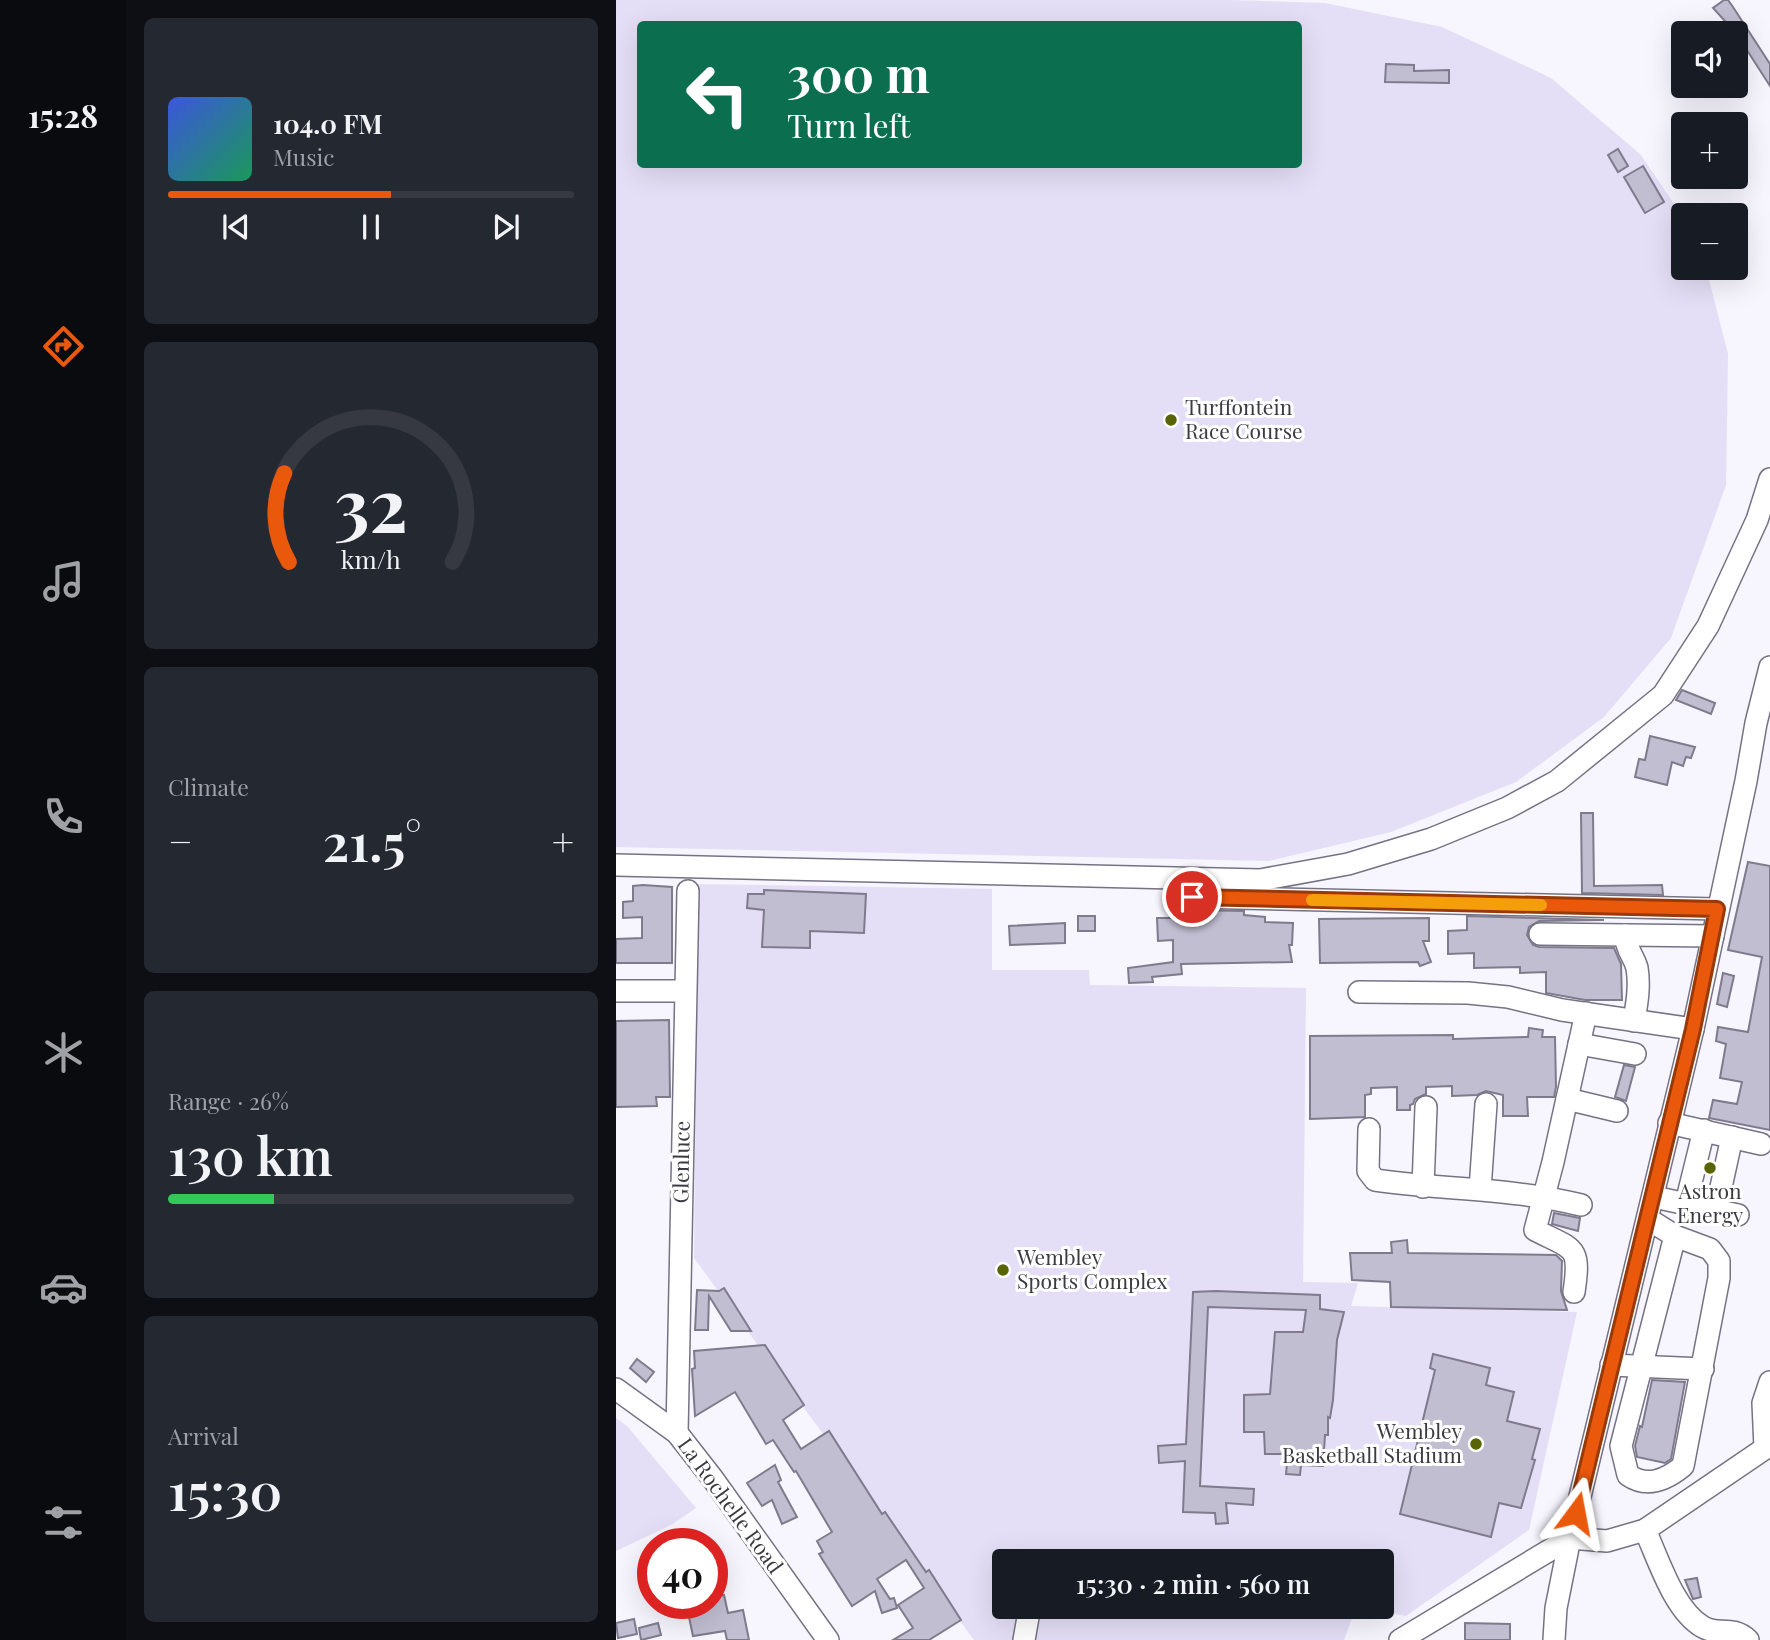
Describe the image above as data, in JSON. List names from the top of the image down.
{
  "streets": {
    "street": ["Glenluce", "La Rochelle Road"]
  },
  "crossings": [
    ["Glenluce", "La Rochelle Road"]
  ],
  "places": [
    "Turffontein Race Course",
    "Astron Energy",
    "Wembley Sports Complex",
    "Wembley Basketball Stadium"
  ],
  "page": {
    "tabs": "15:28",
    "map_buttons": ["+", "−"],
    "turn": ["300 m", "Turn left"],
    "song": ["104.0 FM", "Music"],
    "tile": [
      "Climate",
      ["Range · 26%", "130 km"],
      ["Arrival", "15:30"]
    ],
    "heat": ["−", "21.5°", "+"],
    "limit": "40",
    "trip": "15:30 · 2 min · 560 m",
    "gauge": ["32", "km/h"]
  }
}
